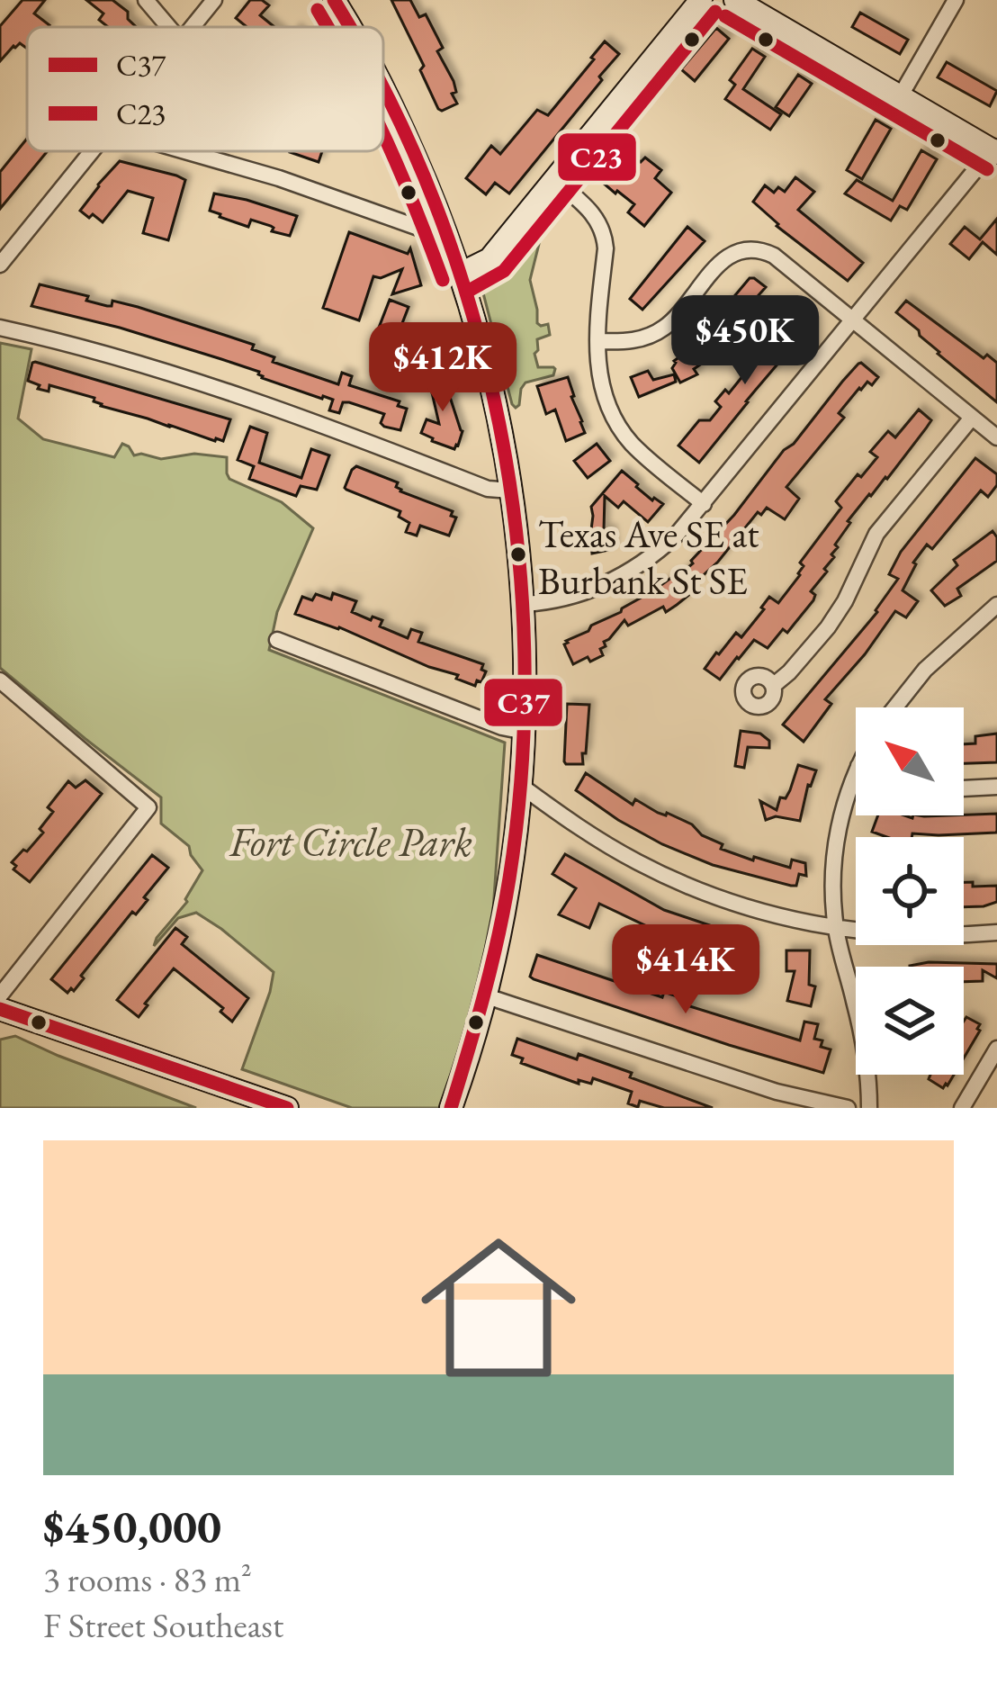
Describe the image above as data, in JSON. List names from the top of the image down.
{
  "parks": ["Fort Circle Park"],
  "places": ["Texas Ave SE at Burbank St SE"],
  "lines": ["transit line C37", "transit line C23"],
  "legend": ["C37", "C23"],
  "north": "top left",
  "page": {
    "price": ["$450K", "$412K", "$414K"],
    "list": [
      {
        "name": "$450,000",
        "note": "3 rooms · 83 m² · F Street Southeast"
      }
    ]
  }
}
